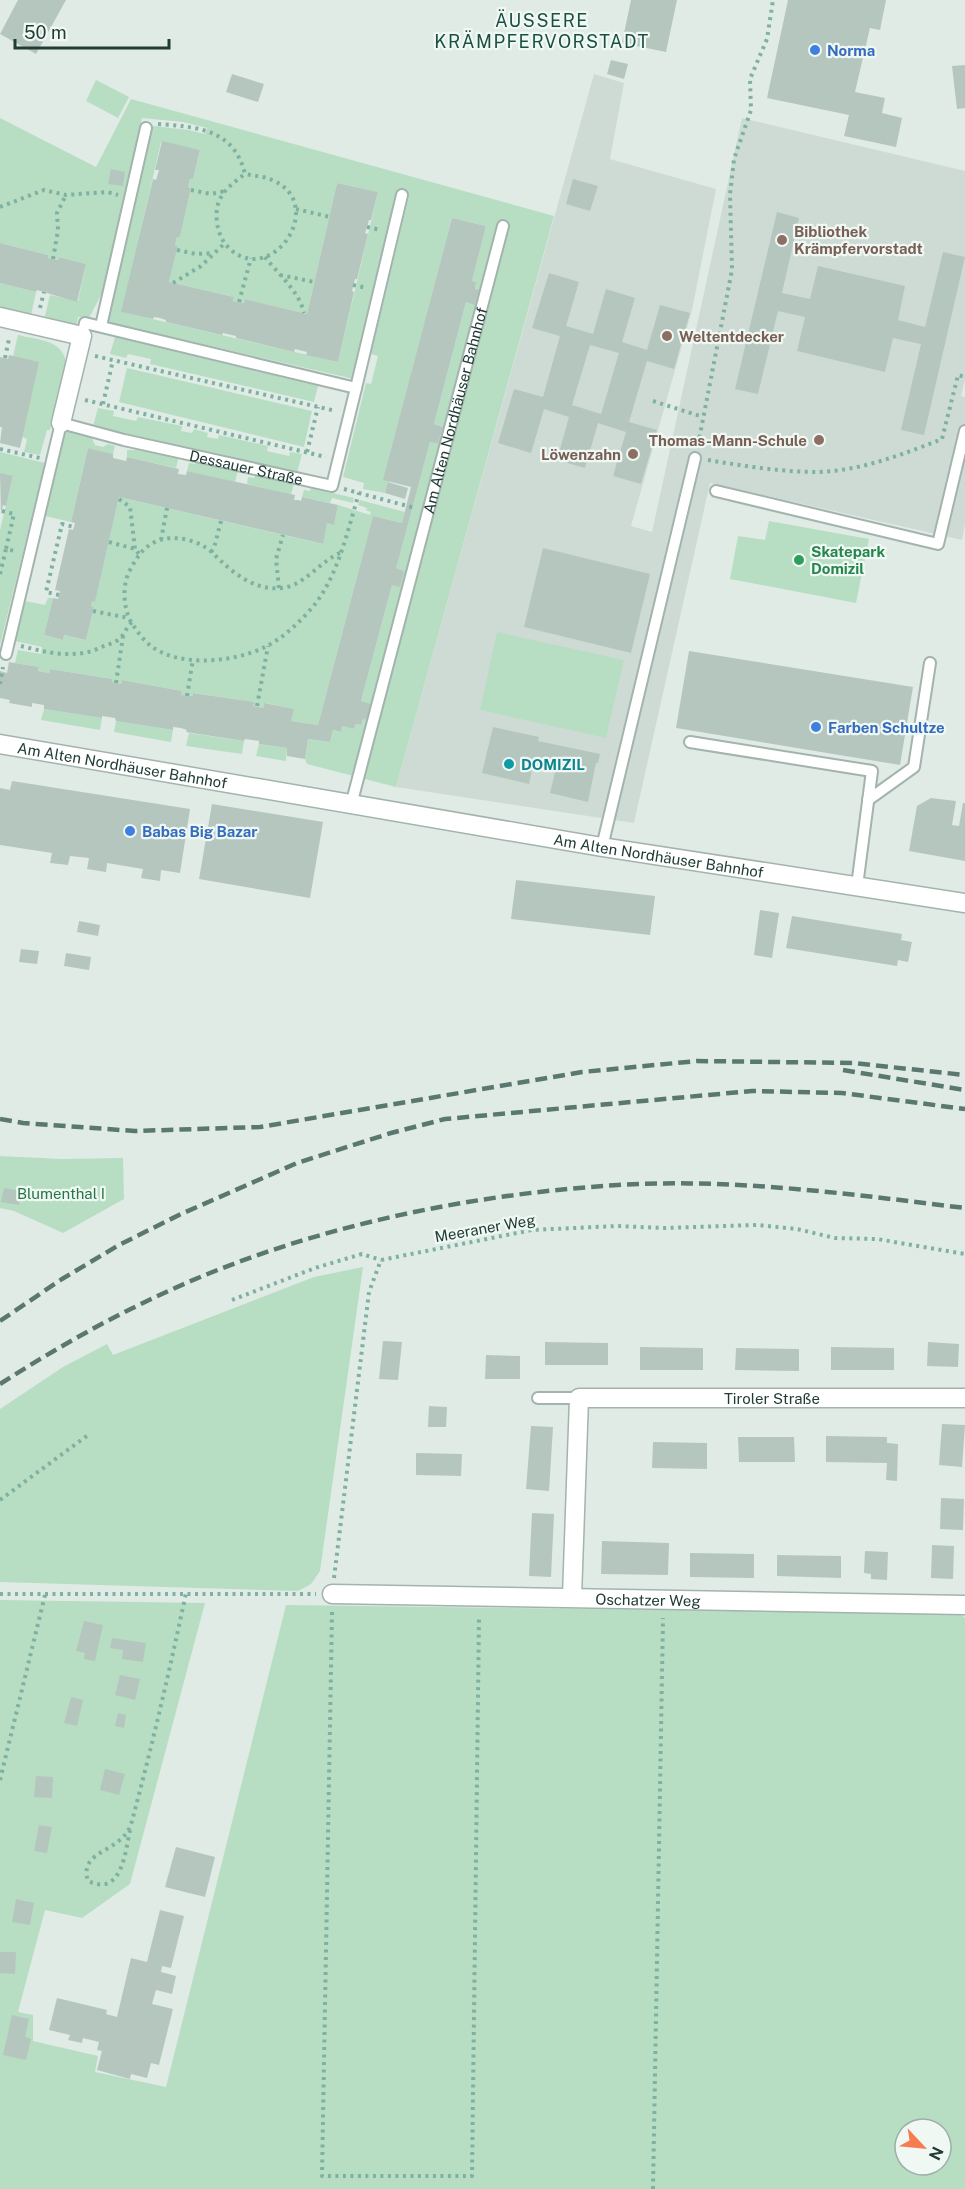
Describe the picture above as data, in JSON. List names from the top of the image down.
{
  "streets": {
    "street": ["Am Alten Nordhäuser Bahnhof", "Tiroler Straße", "Oschatzer Weg"],
    "lane": ["Dessauer Straße"],
    "path": ["Meeraner Weg"]
  },
  "districts": ["ÄUSSERE KRÄMPFERVORSTADT"],
  "parks": ["Blumenthal I"],
  "places": [
    "Norma",
    "Bibliothek Krämpfervorstadt",
    "Weltentdecker",
    "Thomas-Mann-Schule",
    "Löwenzahn",
    "Skatepark Domizil",
    "Farben Schultze",
    "DOMIZIL",
    "Babas Big Bazar"
  ],
  "scale_bar": "50 m",
  "north": "bottom right"
}
